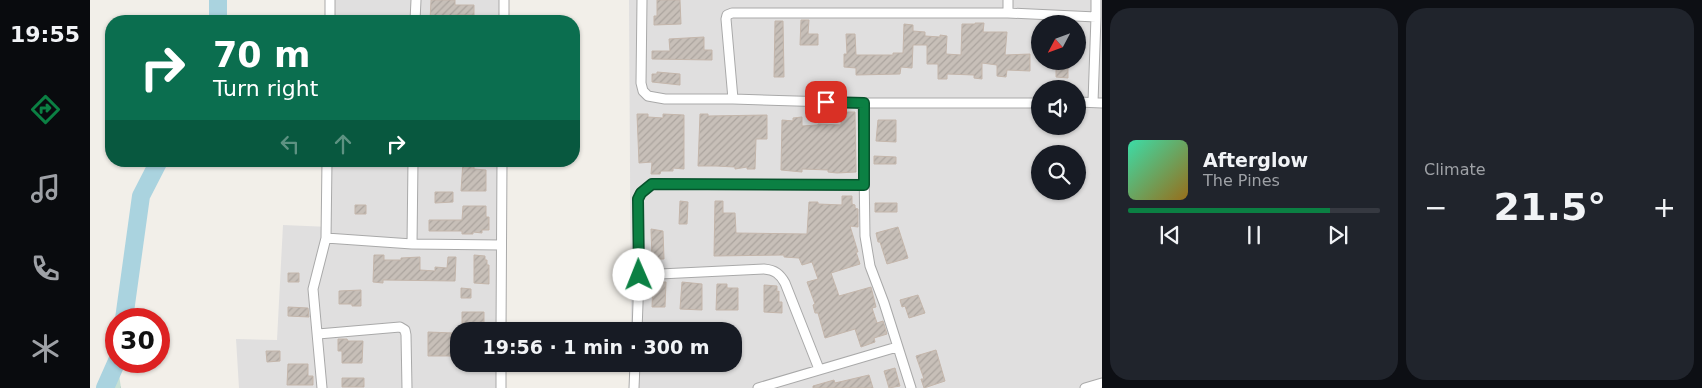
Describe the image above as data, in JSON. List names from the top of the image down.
{
  "north": "bottom left",
  "page": {
    "tabs": "19:55",
    "tile": "Climate",
    "turn": ["70 m", "Turn right"],
    "song": ["Afterglow", "The Pines"],
    "heat": ["−", "21.5°", "+"],
    "limit": "30",
    "trip": "19:56 · 1 min · 300 m"
  }
}
